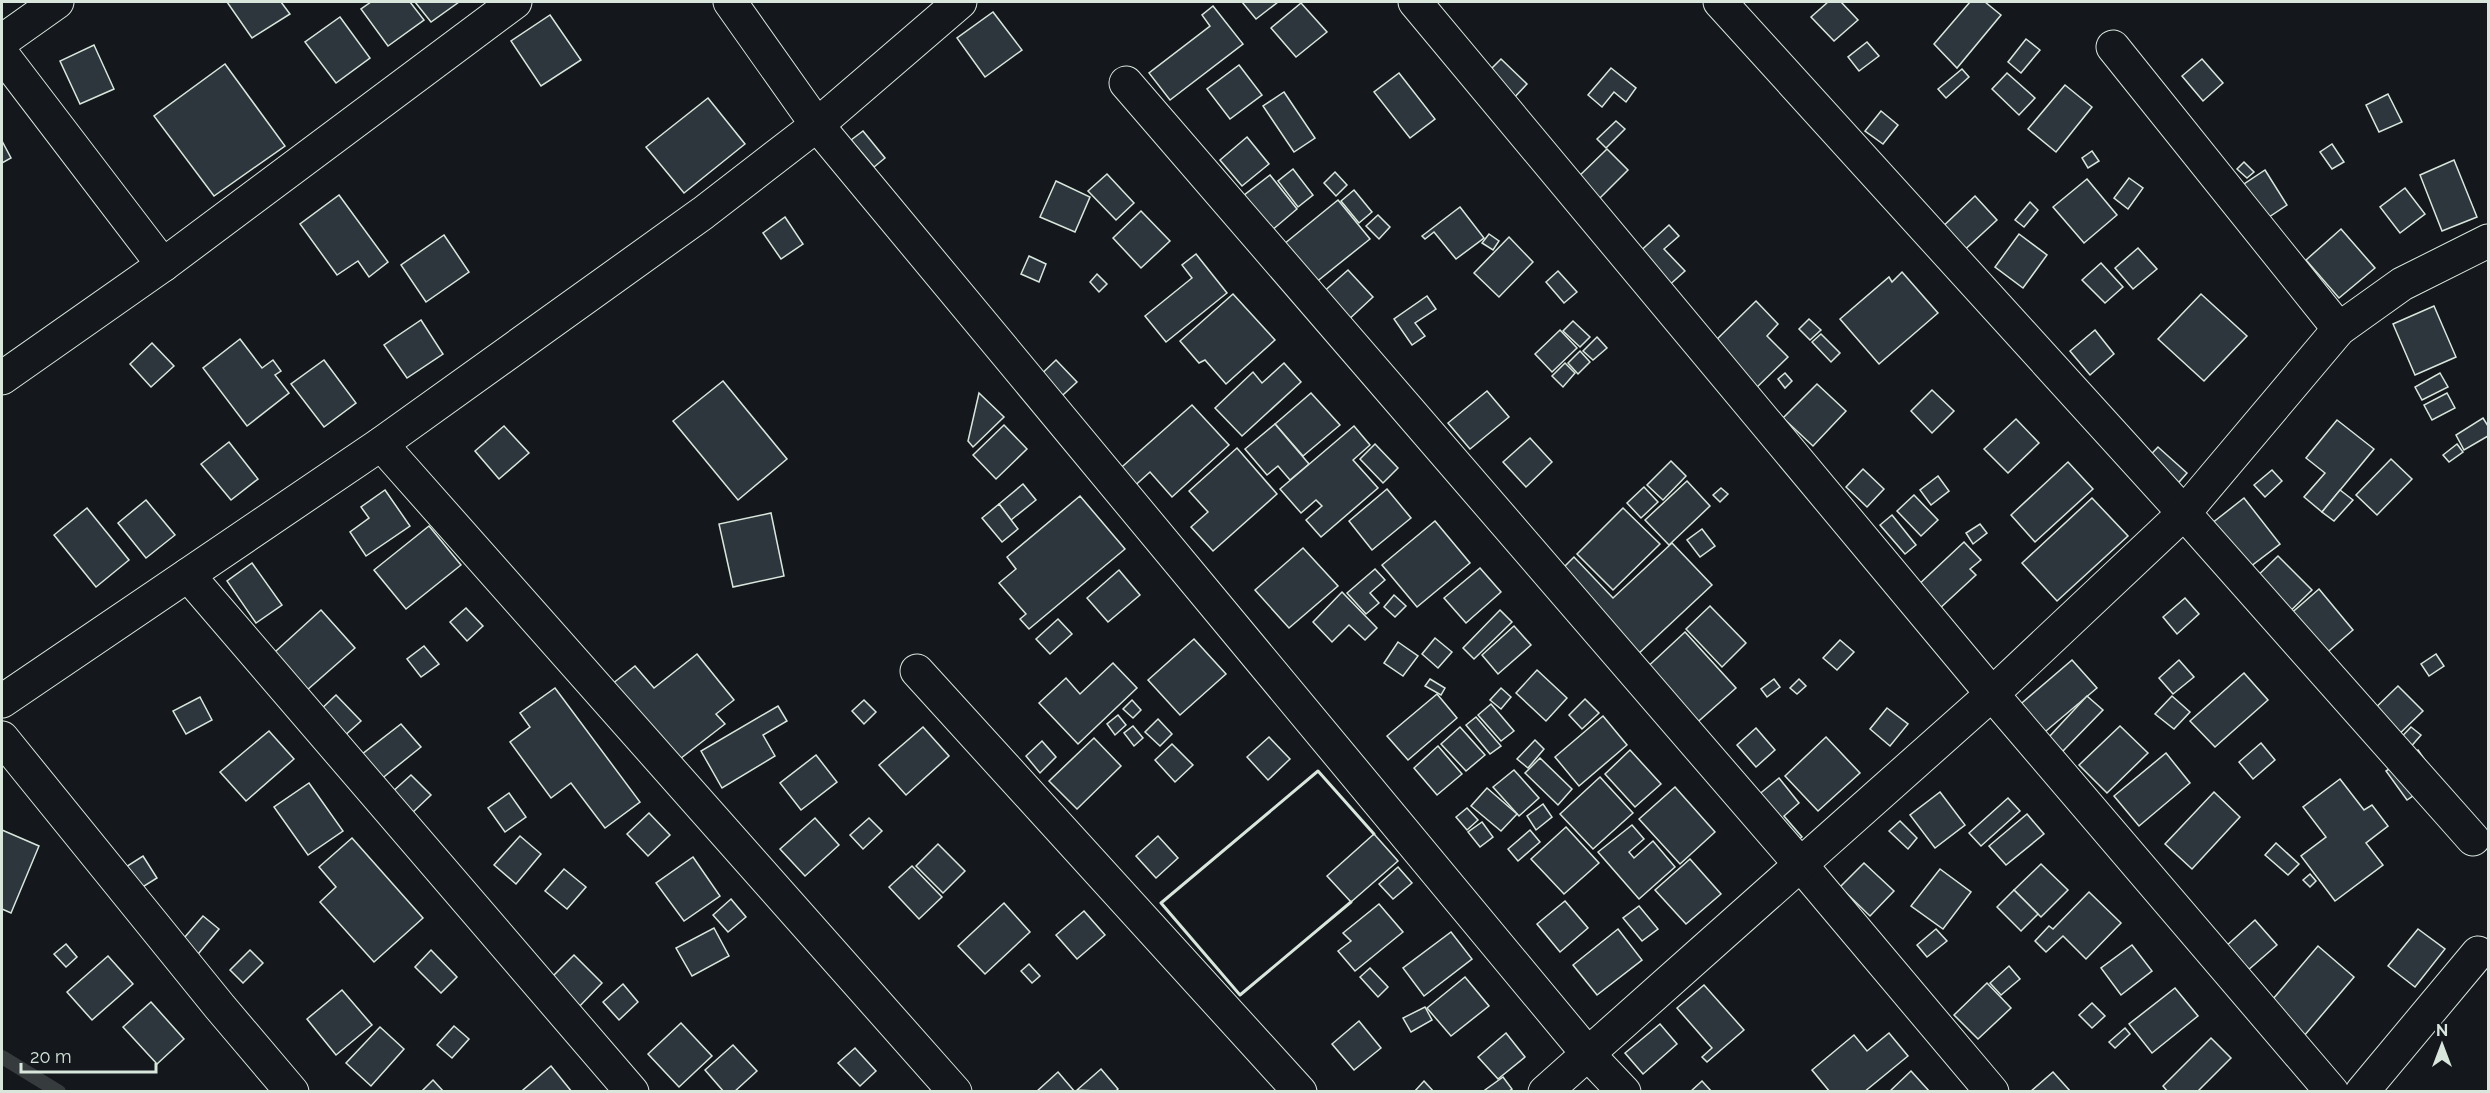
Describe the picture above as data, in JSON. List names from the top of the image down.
{
  "scale_bar": "20 m",
  "north": "top"
}
